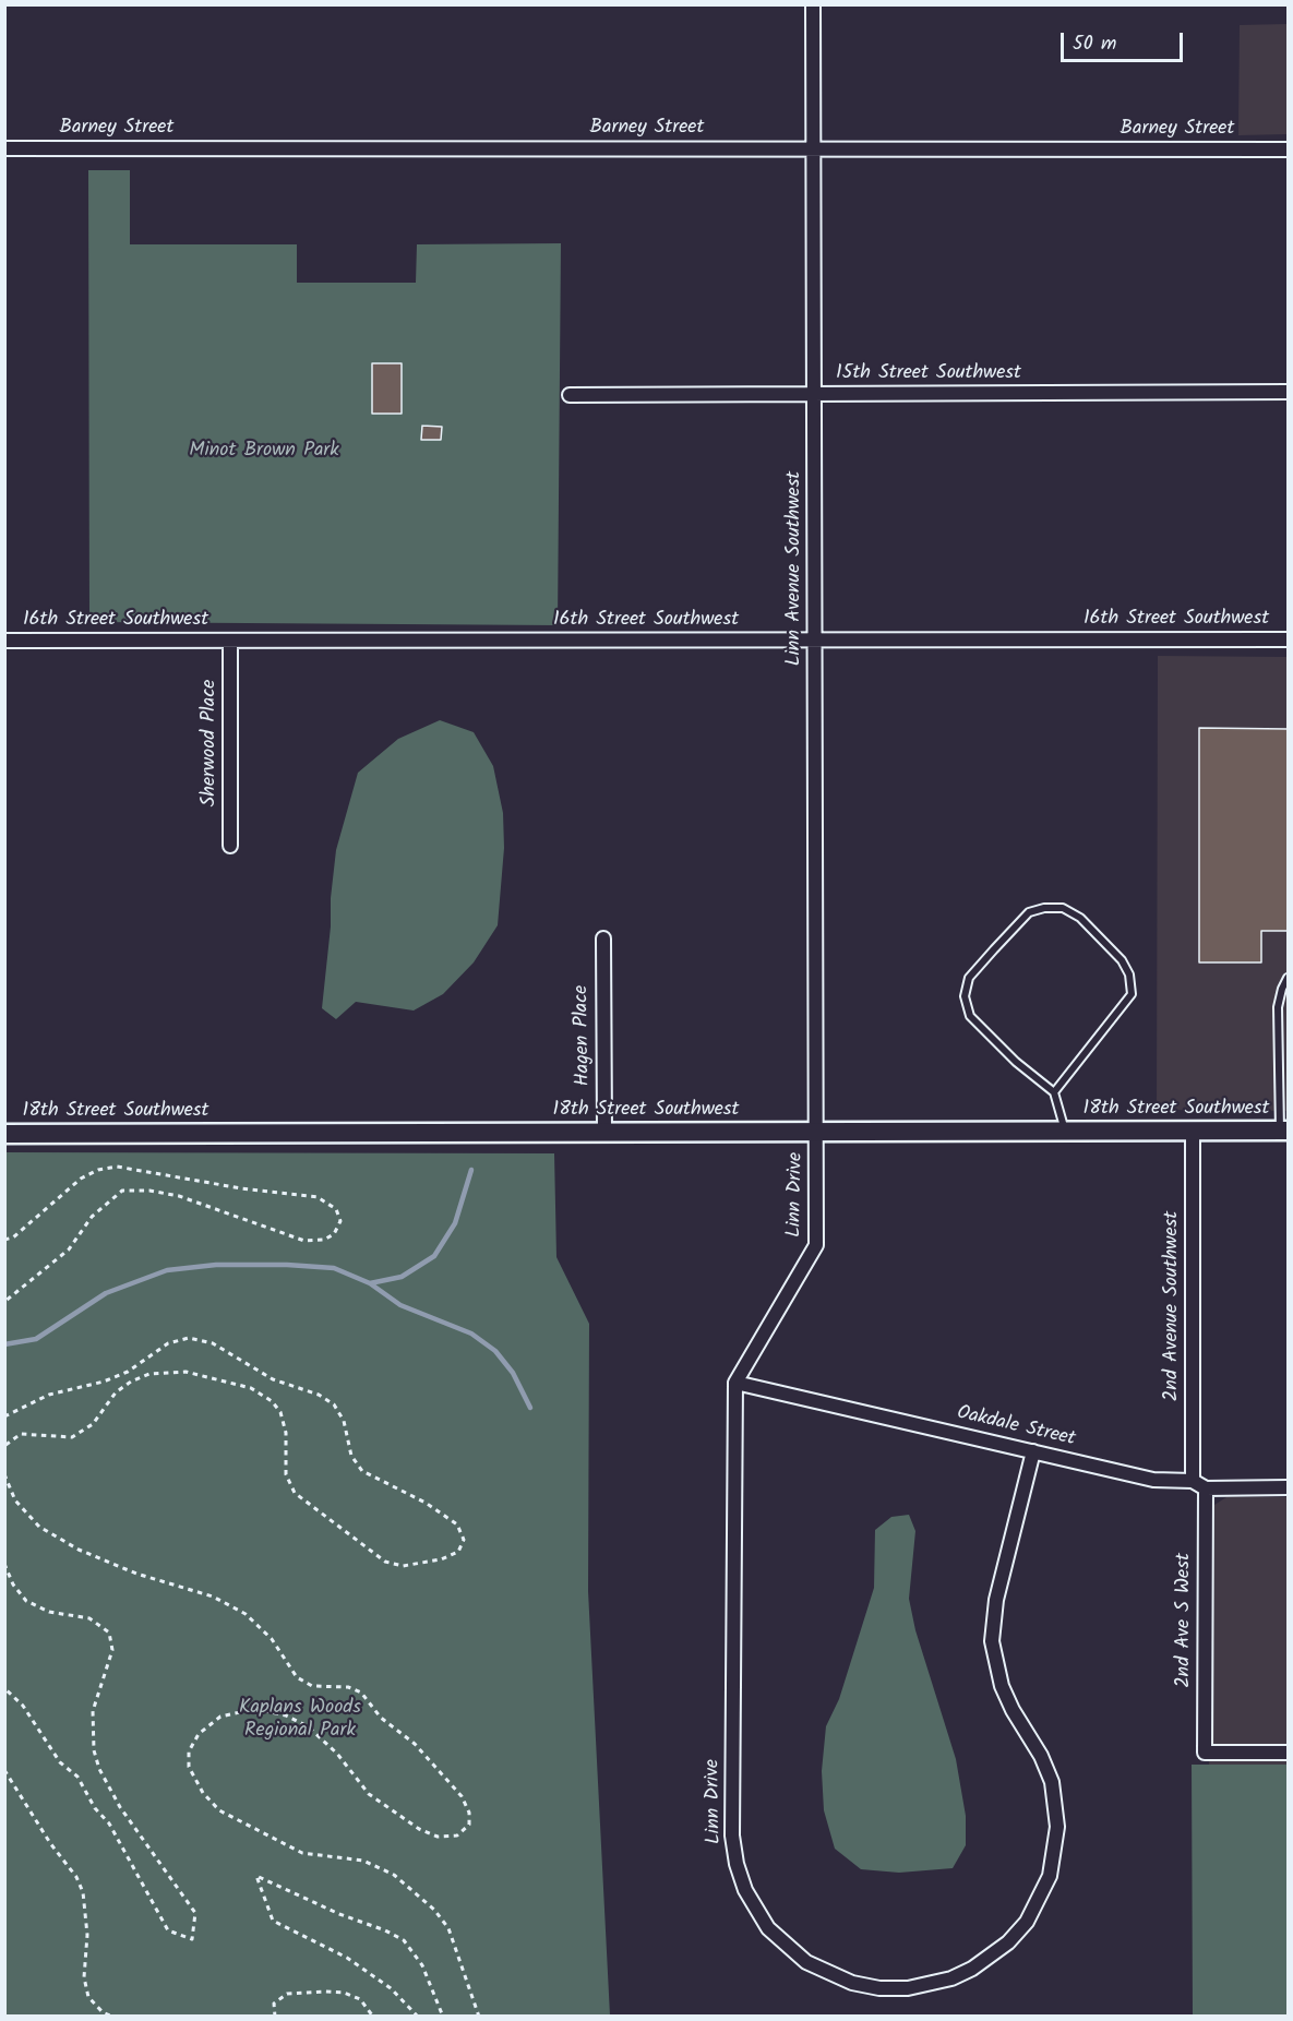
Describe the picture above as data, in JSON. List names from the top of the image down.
{
  "streets": {
    "street": [
      "Barney Street",
      "15th Street Southwest",
      "Linn Avenue Southwest",
      "16th Street Southwest",
      "Sherwood Place",
      "Hagen Place",
      "18th Street Southwest",
      "Linn Drive",
      "2nd Avenue Southwest",
      "Oakdale Street",
      "2nd Ave S West"
    ]
  },
  "crossings": [
    ["Barney Street", "Linn Avenue Southwest"],
    ["15th Street Southwest", "Linn Avenue Southwest"],
    ["Linn Avenue Southwest", "16th Street Southwest"],
    ["Linn Avenue Southwest", "18th Street Southwest"],
    ["Linn Avenue Southwest", "Linn Drive"],
    ["16th Street Southwest", "Sherwood Place"],
    ["Hagen Place", "18th Street Southwest"],
    ["18th Street Southwest", "Linn Drive"],
    ["18th Street Southwest", "2nd Avenue Southwest"],
    ["Linn Drive", "Oakdale Street"],
    ["2nd Avenue Southwest", "Oakdale Street"],
    ["Oakdale Street", "2nd Ave S West"]
  ],
  "parks": ["Minot Brown Park", "Kaplans Woods Regional Park"],
  "scale_bar": "50 m"
}
